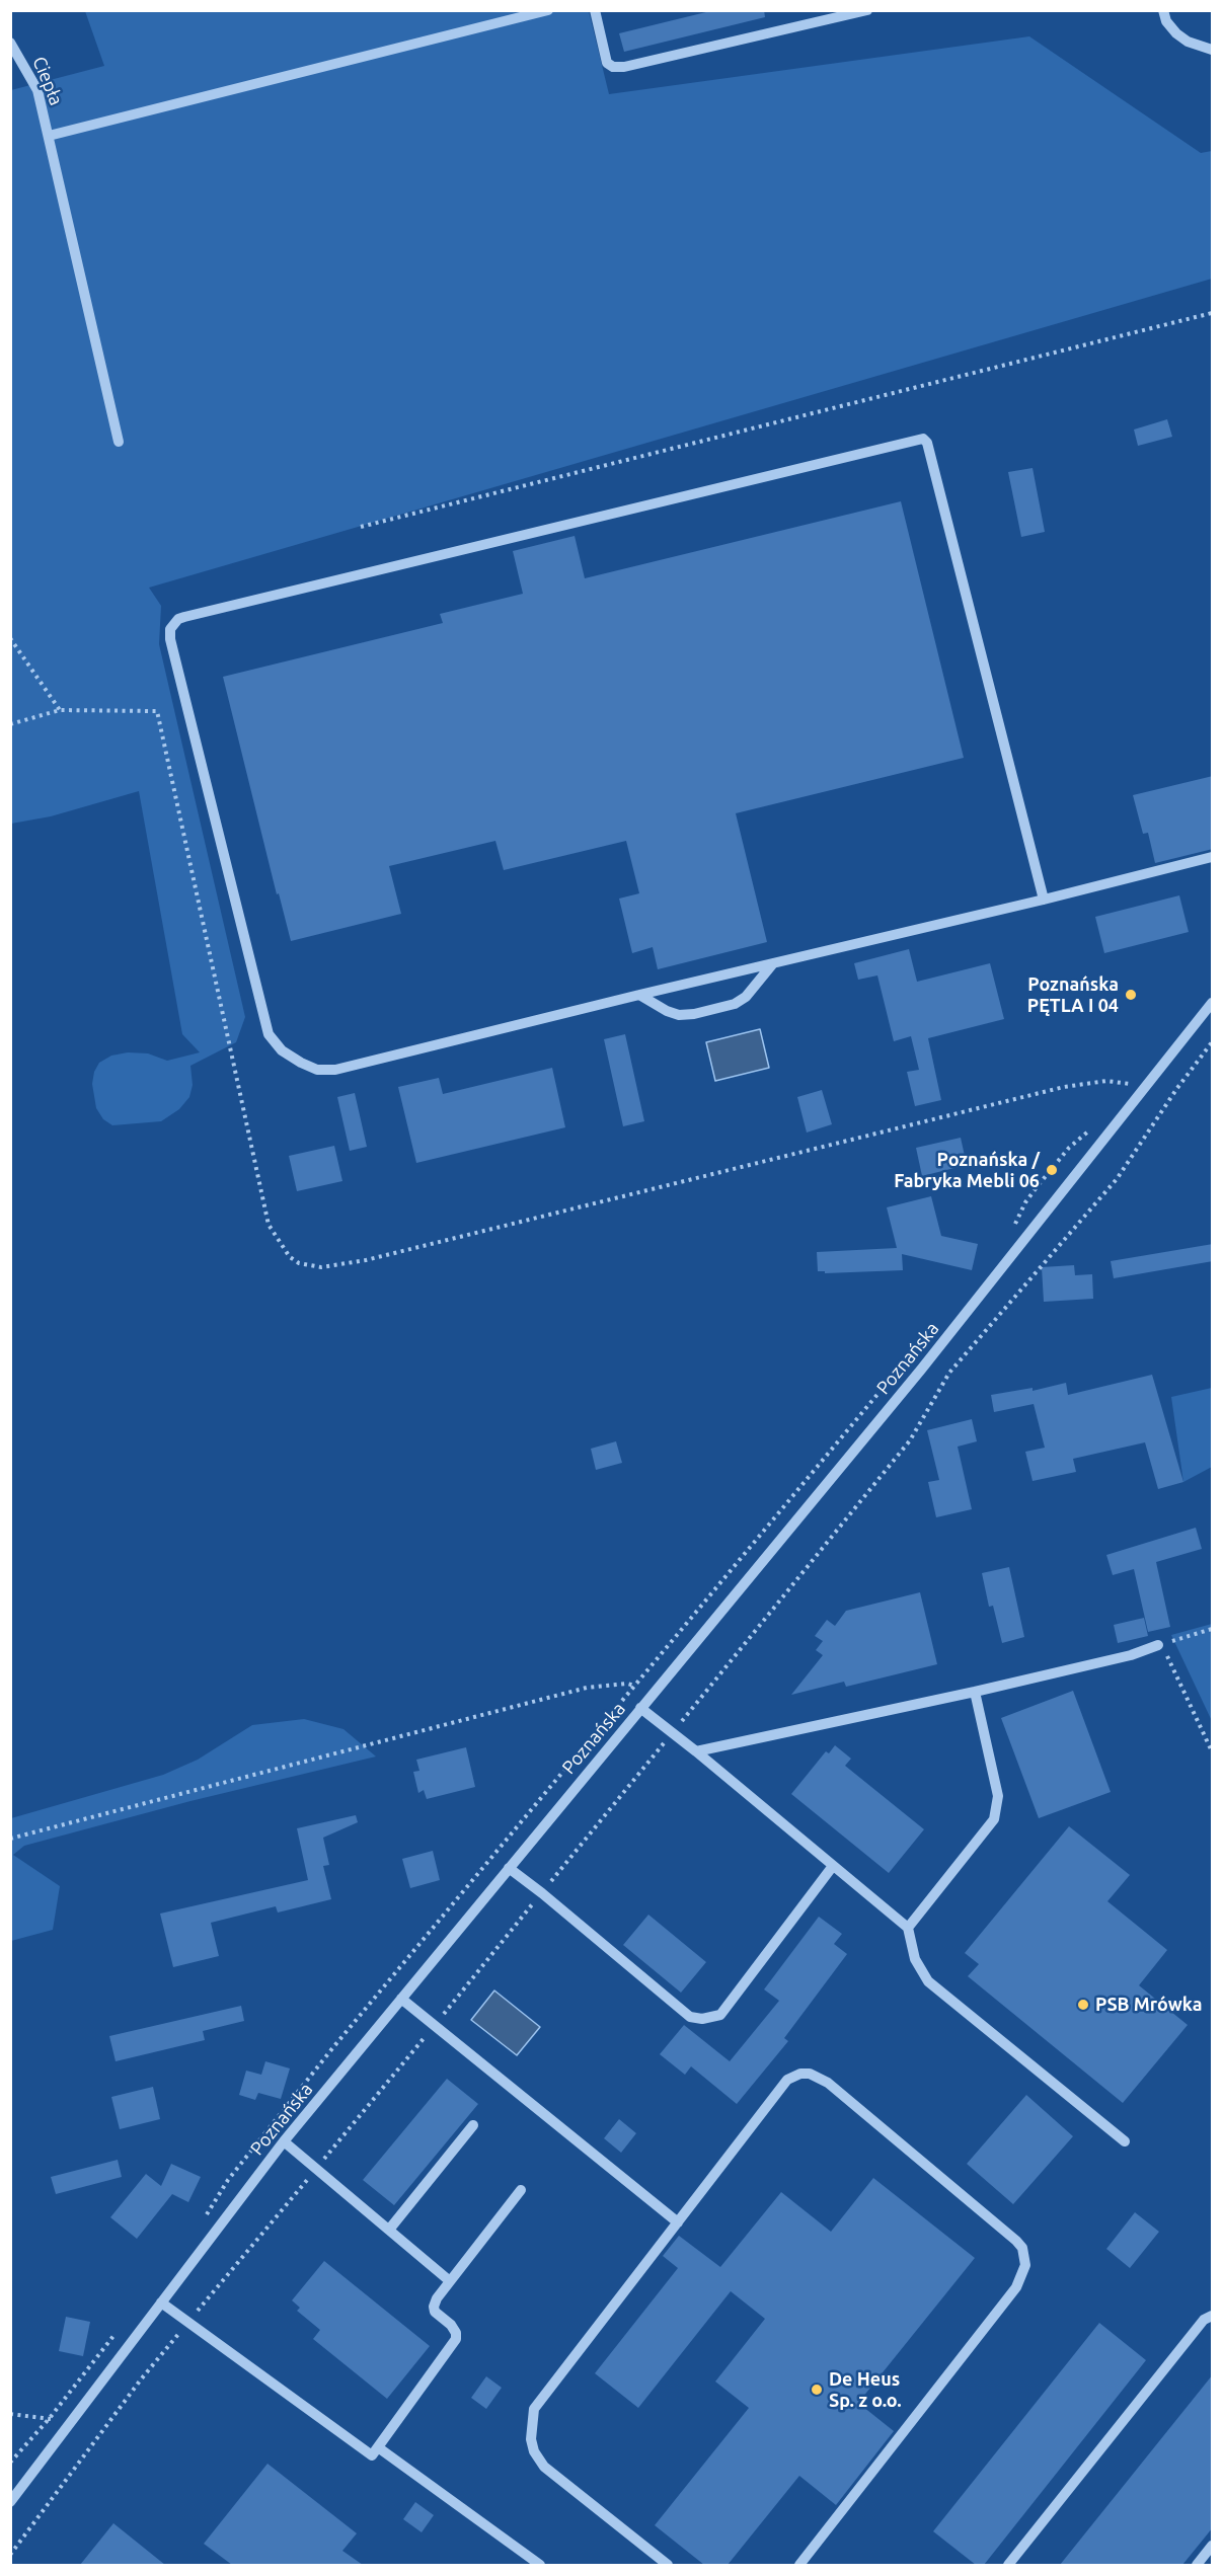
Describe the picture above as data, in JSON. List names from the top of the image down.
{
  "streets": {
    "street": ["Ciepła", "Poznańska"]
  },
  "places": [
    "Poznańska PĘTLA I 04",
    "Poznańska / Fabryka Mebli 06",
    "PSB Mrówka",
    "De Heus Sp. z o.o."
  ]
}
